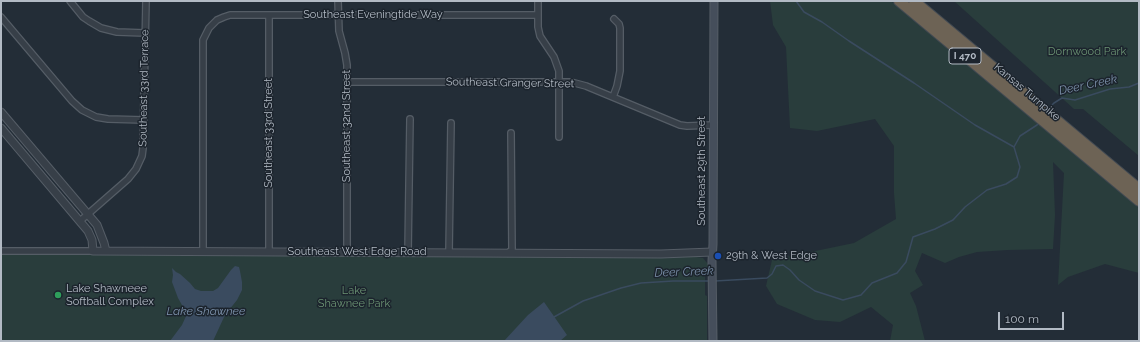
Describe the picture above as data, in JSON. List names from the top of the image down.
{
  "streets": {
    "highway": ["I 470", "Kansas Turnpike"],
    "main road": ["Southeast 29th Street"],
    "street": [
      "Southeast Eveningtide Way",
      "Southeast Granger Street",
      "Southeast 33rd Terrace",
      "Southeast 32nd Street",
      "Southeast 33rd Street",
      "Southeast West Edge Road"
    ]
  },
  "crossings": [
    ["Southeast Eveningtide Way", "Southeast 32nd Street"],
    ["Southeast Eveningtide Way", "Southeast 33rd Street"],
    ["Southeast Eveningtide Way", "Southeast West Edge Road"],
    ["Southeast Granger Street", "Southeast 32nd Street"],
    ["Southeast Granger Street", "Southeast 29th Street"],
    ["Southeast 32nd Street", "Southeast West Edge Road"],
    ["Southeast 33rd Street", "Southeast West Edge Road"],
    ["Southeast 29th Street", "Southeast West Edge Road"]
  ],
  "water": ["Deer Creek", "Lake Shawnee"],
  "parks": ["Dornwood Park", "Lake Shawnee Park"],
  "places": ["29th & West Edge", "Lake Shawneee Softball Complex"],
  "scale_bar": "100 m"
}
